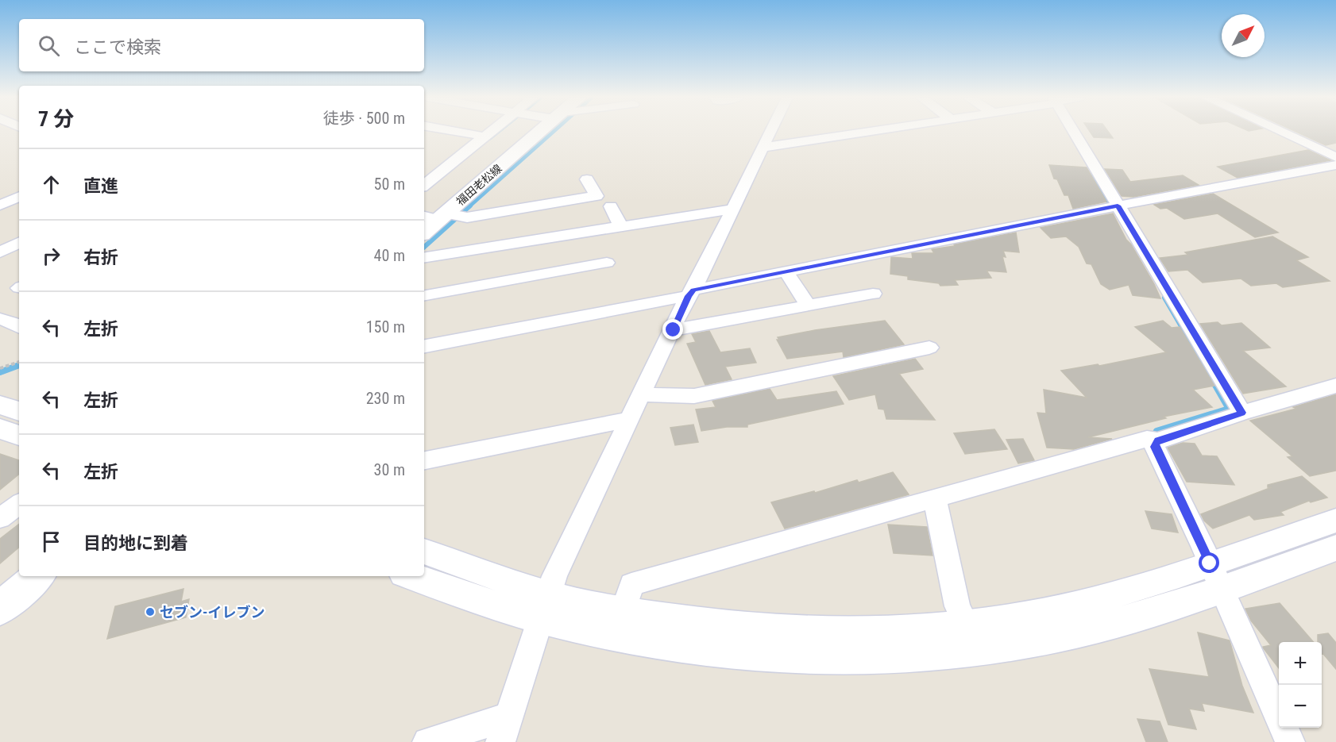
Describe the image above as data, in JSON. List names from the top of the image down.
{
  "streets": {
    "main road": ["福田老松線"]
  },
  "places": ["セブン-イレブン"],
  "north": "top right",
  "page": {
    "search": "ここで検索",
    "heading": ["7 分", "徒歩 · 500 m"],
    "list": [
      ["直進", "50 m"],
      ["右折", "40 m"],
      ["左折", "150 m"],
      ["左折", "230 m"],
      ["左折", "30 m"],
      "目的地に到着"
    ],
    "map_buttons": ["+", "−"]
  }
}
